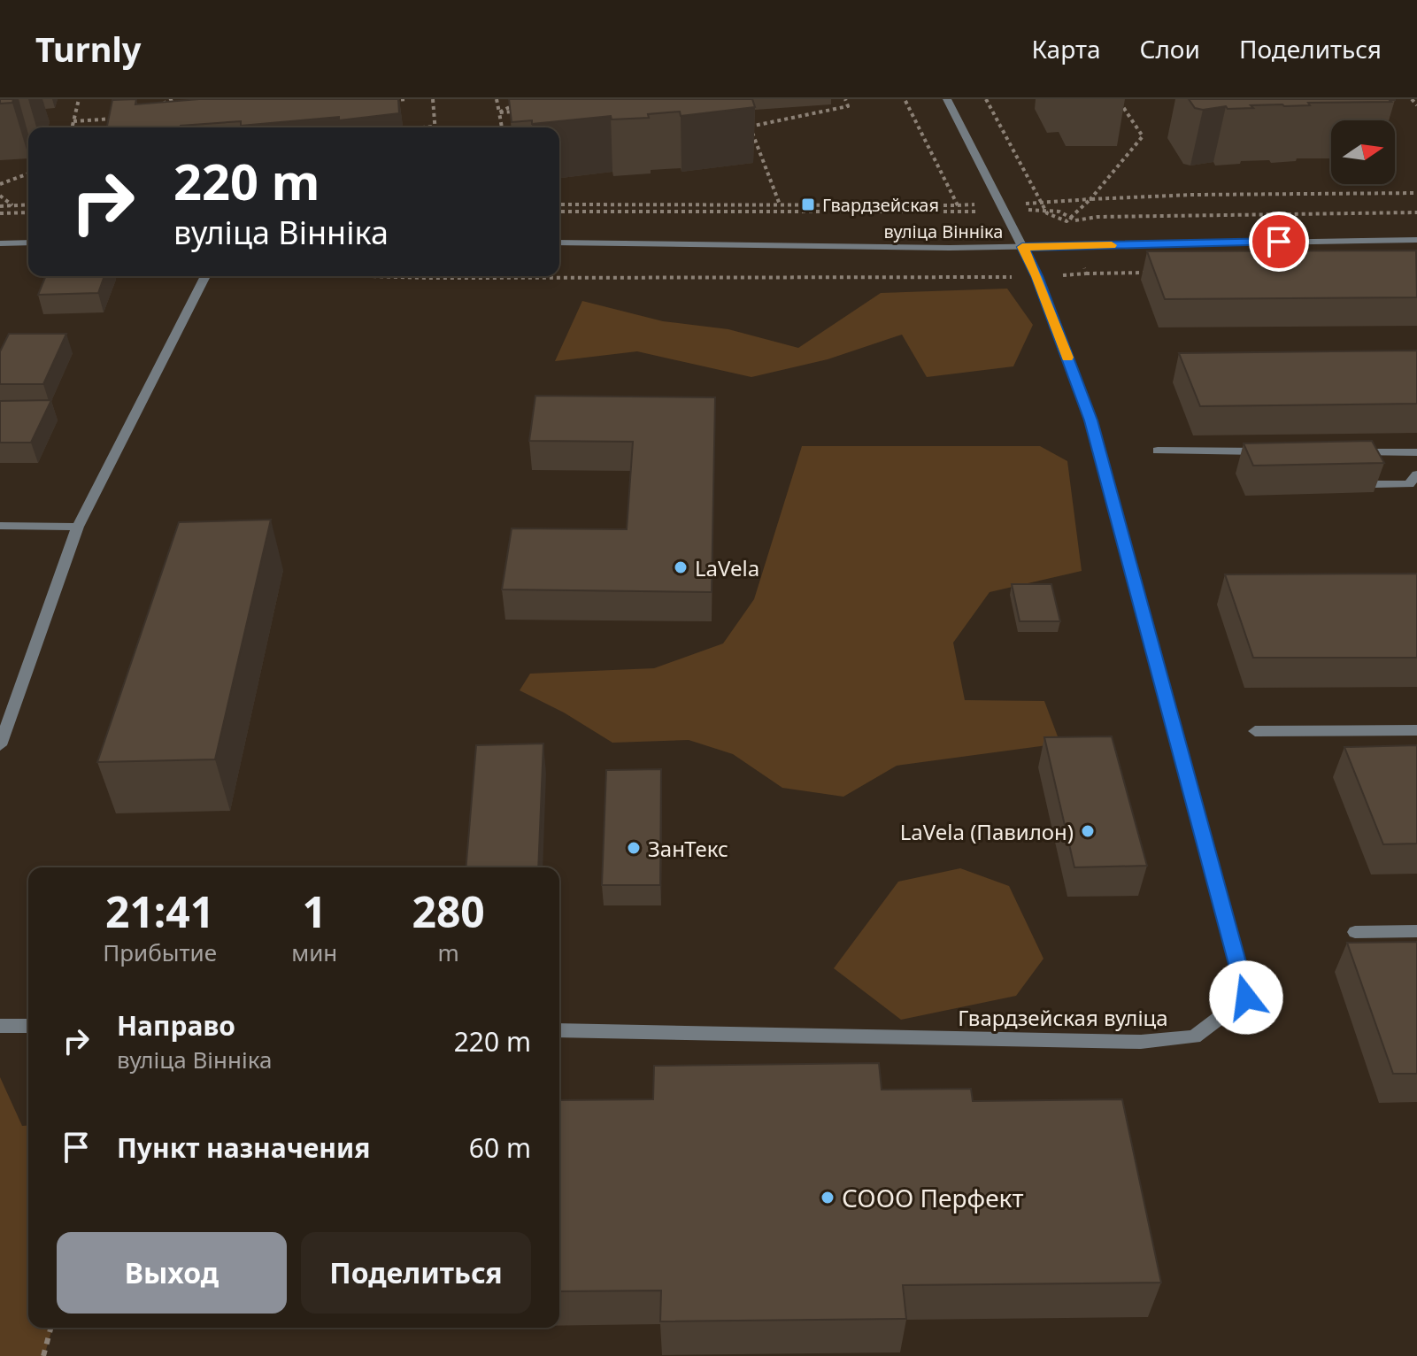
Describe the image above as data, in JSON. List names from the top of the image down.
{
  "streets": {
    "street": ["вуліца Вінніка", "Гвардзейская вуліца"]
  },
  "crossings": [
    ["вуліца Вінніка", "Гвардзейская вуліца"]
  ],
  "places": {
    "transit": ["Гвардзейская"],
    "other": [
      "LaVela",
      "LaVela (Павилон)",
      "ЗанТекс",
      "СООО Перфект"
    ]
  },
  "north": "right",
  "page": {
    "header": "Turnly",
    "nav": ["Карта", "Слои", "Поделиться"],
    "turn": ["220 m", "вуліца Вінніка"],
    "eta": [
      "21:41",
      "Прибытие",
      "1",
      "мин",
      "280",
      "m"
    ],
    "list": [
      {
        "name": "Направо",
        "note": "вуліца Вінніка",
        "value": "220 m"
      },
      {
        "name": "Пункт назначения",
        "value": "60 m"
      }
    ],
    "buttons": ["Выход", "Поделиться"]
  }
}
